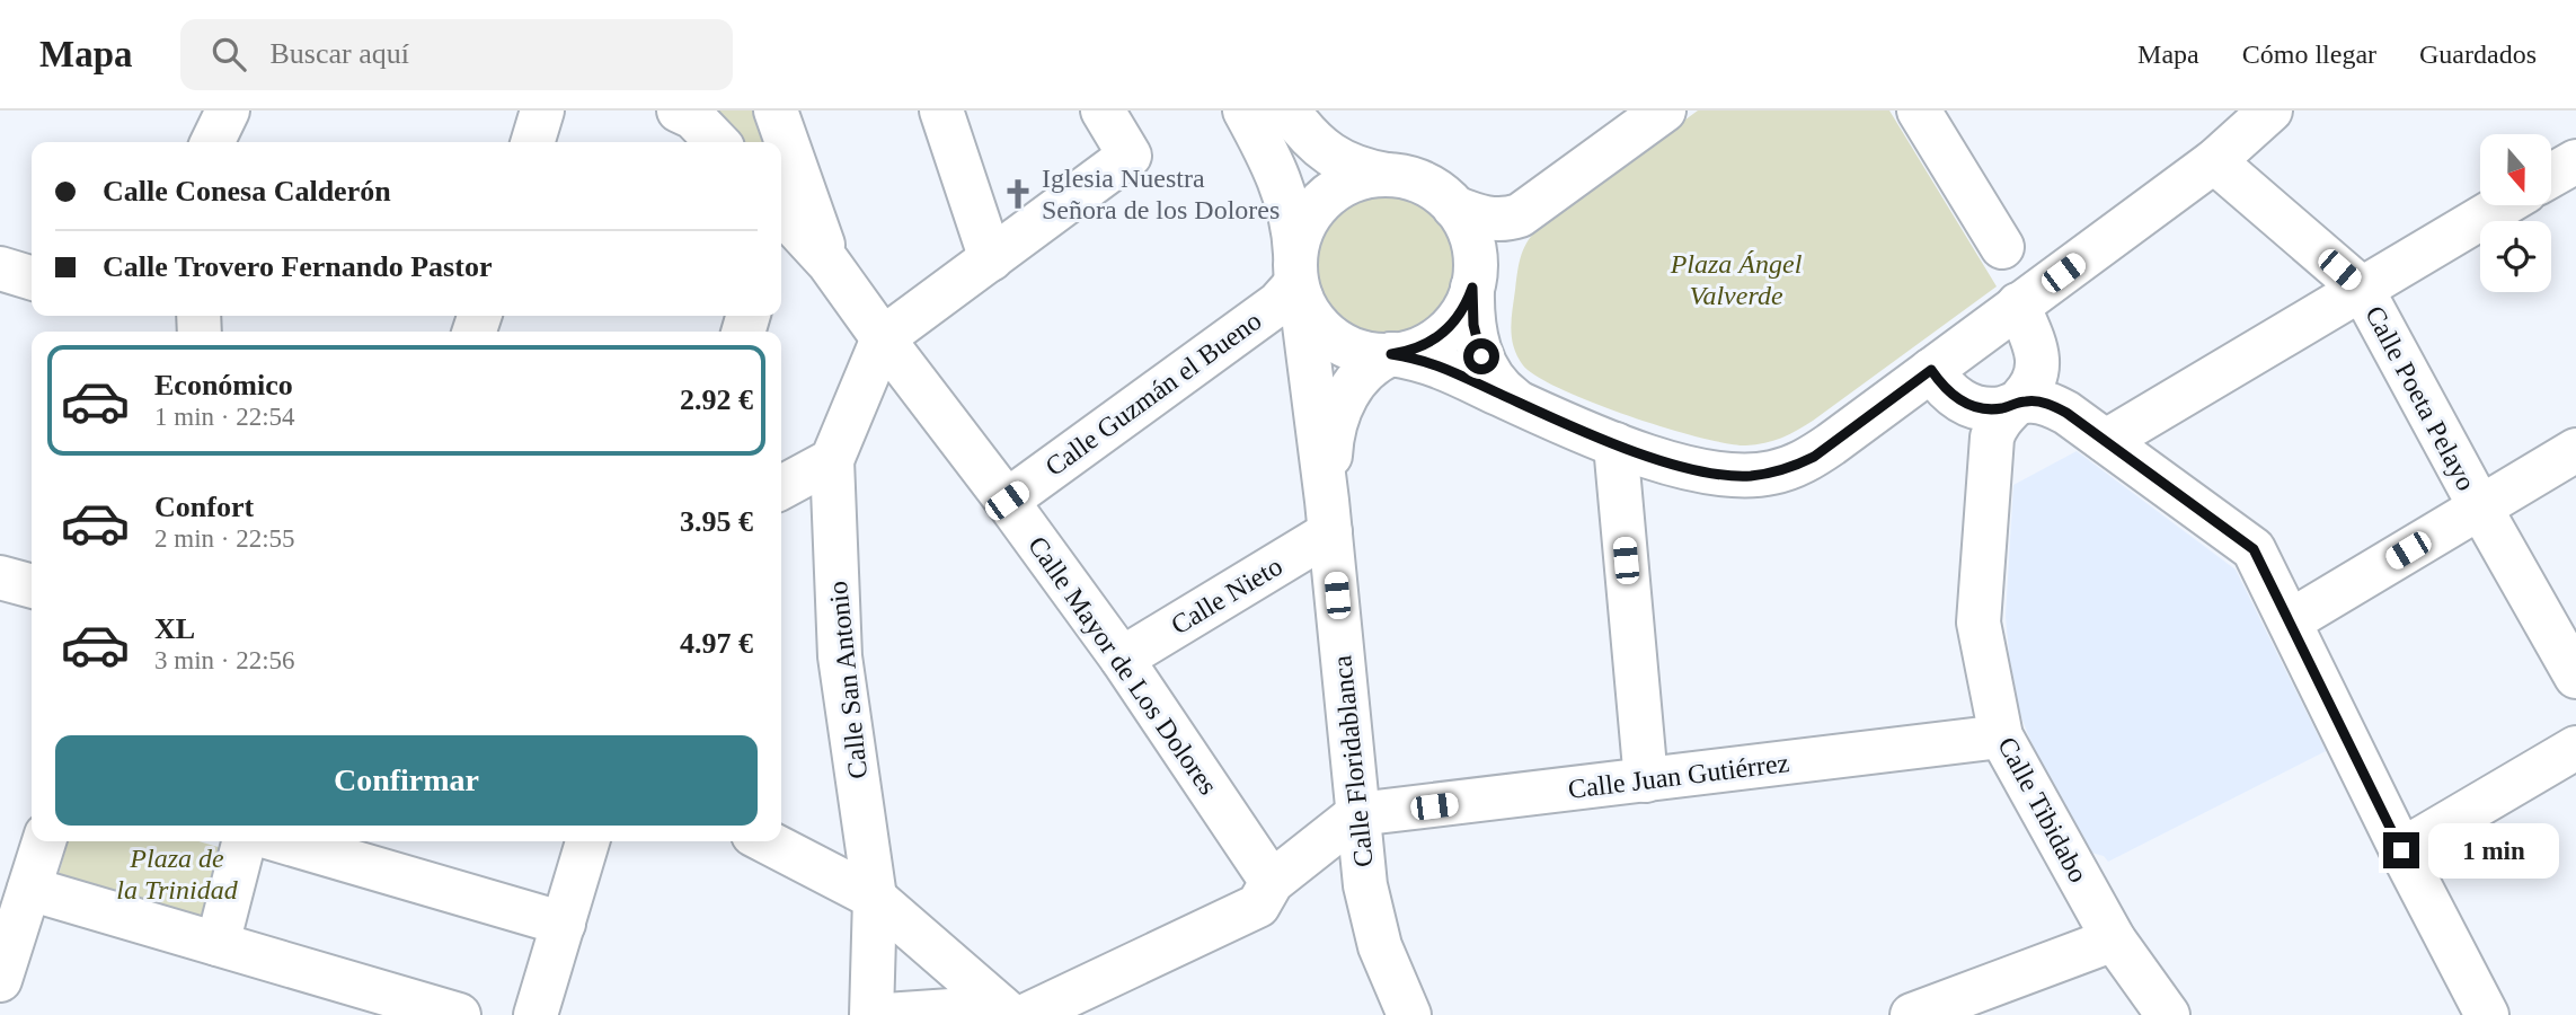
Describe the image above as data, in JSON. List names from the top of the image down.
{
  "streets": {
    "street": [
      "Calle Guzmán el Bueno",
      "Calle Poeta Pelayo",
      "Calle Nieto",
      "Calle Mayor de Los Dolores",
      "Calle San Antonio",
      "Calle Floridablanca",
      "Calle Juan Gutiérrez",
      "Calle Tibidabo"
    ]
  },
  "crossings": [
    ["Calle Guzmán el Bueno", "Calle Mayor de Los Dolores"],
    ["Calle Guzmán el Bueno", "Calle Floridablanca"],
    ["Calle Nieto", "Calle Mayor de Los Dolores"],
    ["Calle Nieto", "Calle Floridablanca"],
    ["Calle Floridablanca", "Calle Juan Gutiérrez"],
    ["Calle Juan Gutiérrez", "Calle Tibidabo"]
  ],
  "parks": ["Plaza Ángel Valverde", "Plaza de la Trinidad"],
  "places": {
    "church": ["Iglesia Nuestra Señora de los Dolores"]
  },
  "north": "bottom",
  "page": {
    "header": "Mapa",
    "search": "Buscar aquí",
    "nav": ["Mapa", "Cómo llegar", "Guardados"],
    "banner": ["Calle Conesa Calderón", "Calle Trovero Fernando Pastor"],
    "list": [
      {
        "name": "Económico",
        "note": "1 min · 22:54",
        "value": "2.92 €"
      },
      {
        "name": "Confort",
        "note": "2 min · 22:55",
        "value": "3.95 €"
      },
      {
        "name": "XL",
        "note": "3 min · 22:56",
        "value": "4.97 €"
      }
    ],
    "buttons": "Confirmar",
    "bubble": "1 min"
  }
}
